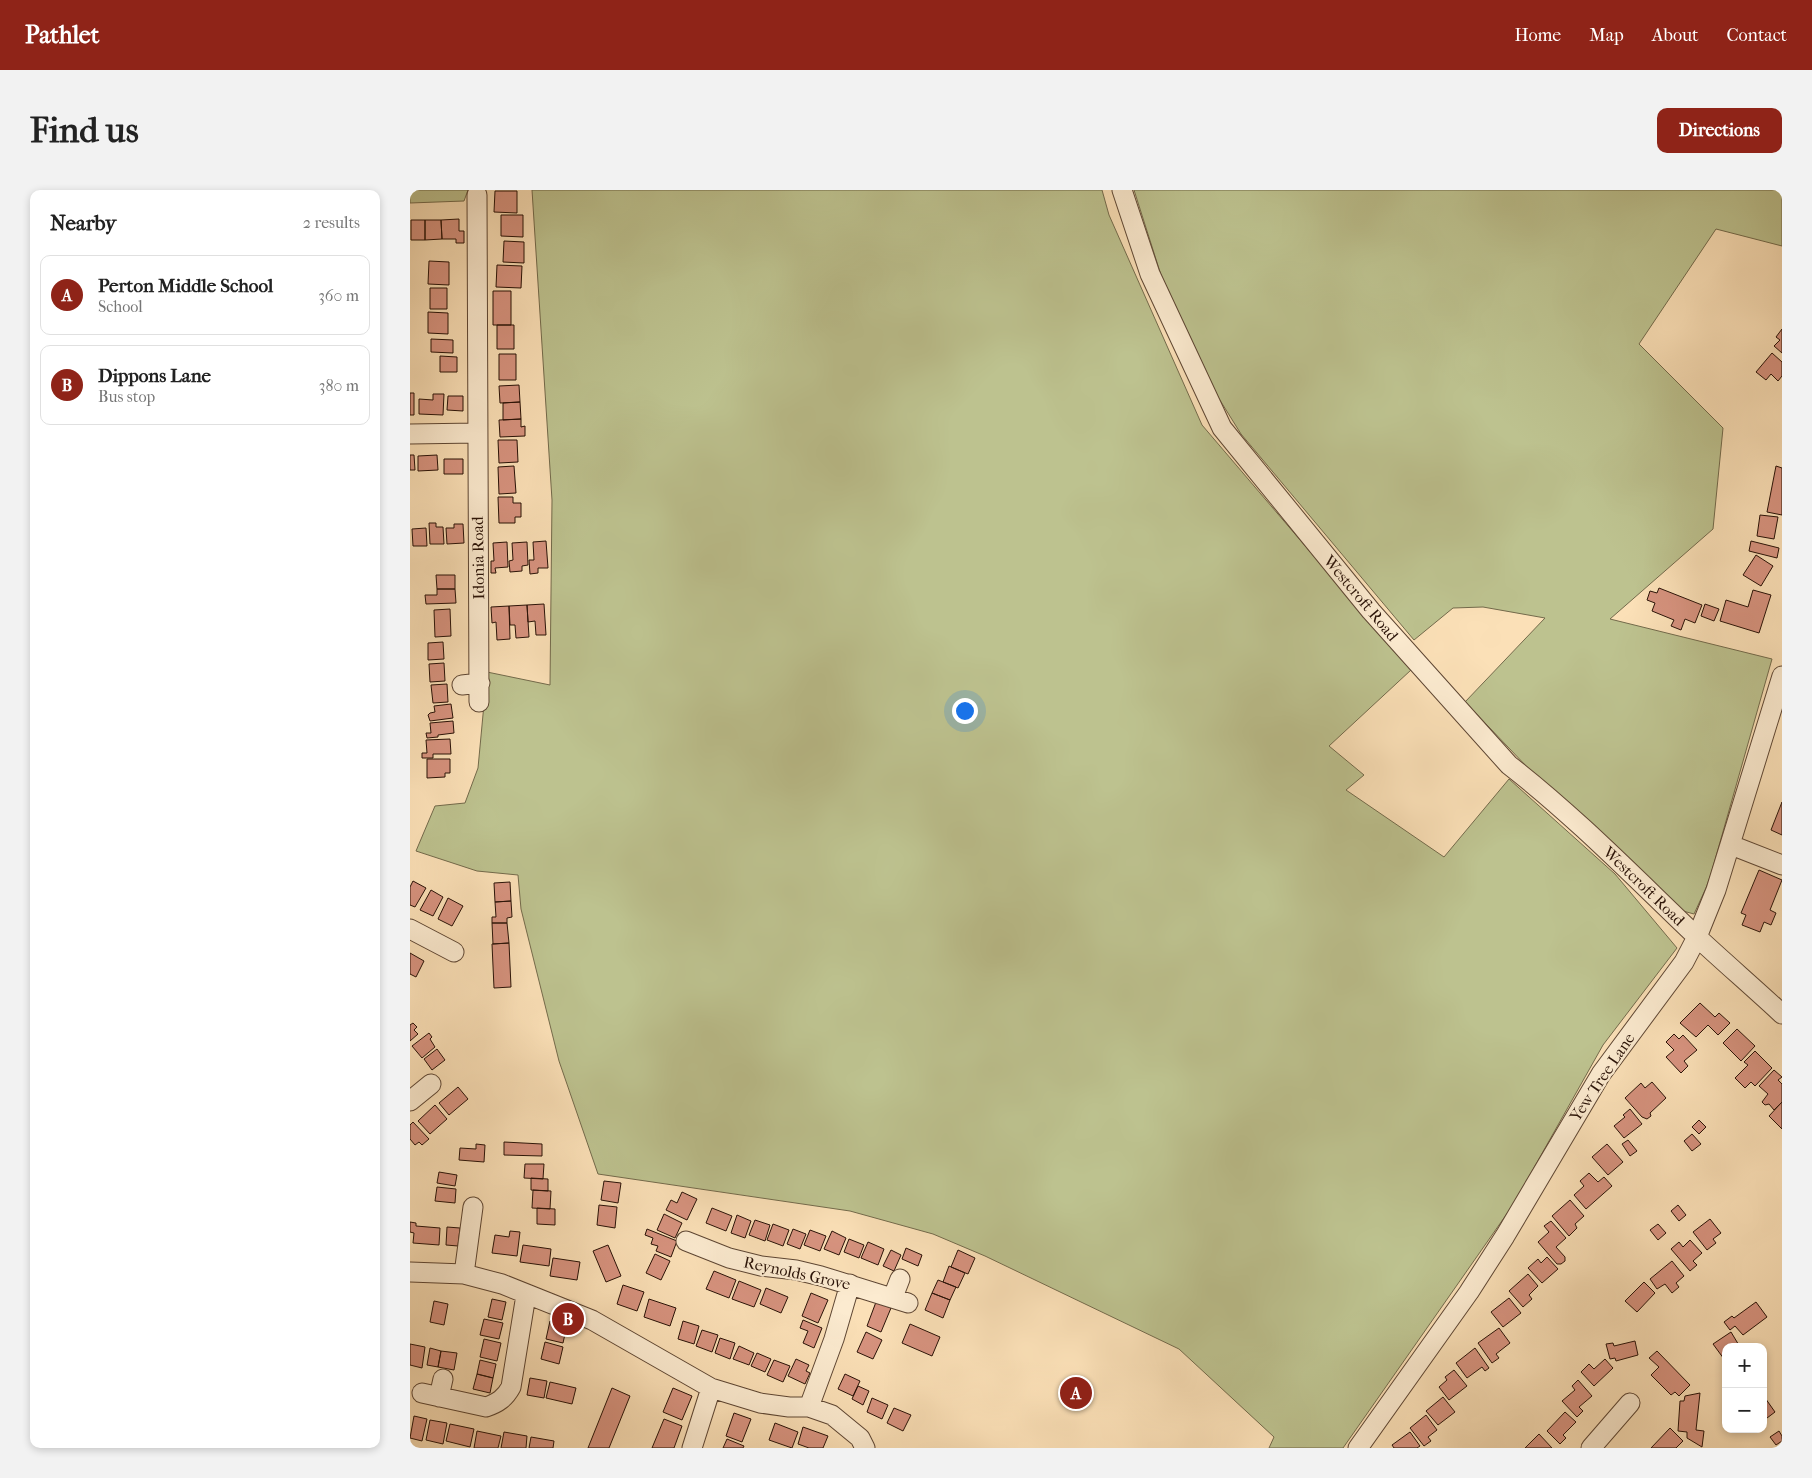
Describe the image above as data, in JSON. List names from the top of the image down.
{
  "streets": {
    "street": [
      "Idonia Road",
      "Westcroft Road",
      "Yew Tree Lane",
      "Reynolds Grove"
    ]
  },
  "crossings": [
    ["Westcroft Road", "Yew Tree Lane"]
  ],
  "page": {
    "header": "Pathlet",
    "nav": [
      "Home",
      "Map",
      "About",
      "Contact"
    ],
    "buttons": "Directions",
    "title": "Find us",
    "heading": ["Nearby", "2 results"],
    "list": [
      {
        "mark": "A",
        "name": "Perton Middle School",
        "note": "School",
        "value": "360 m"
      },
      {
        "mark": "B",
        "name": "Dippons Lane",
        "note": "Bus stop",
        "value": "380 m"
      }
    ],
    "pins": ["B", "A"],
    "map_buttons": ["+", "−"]
  }
}
